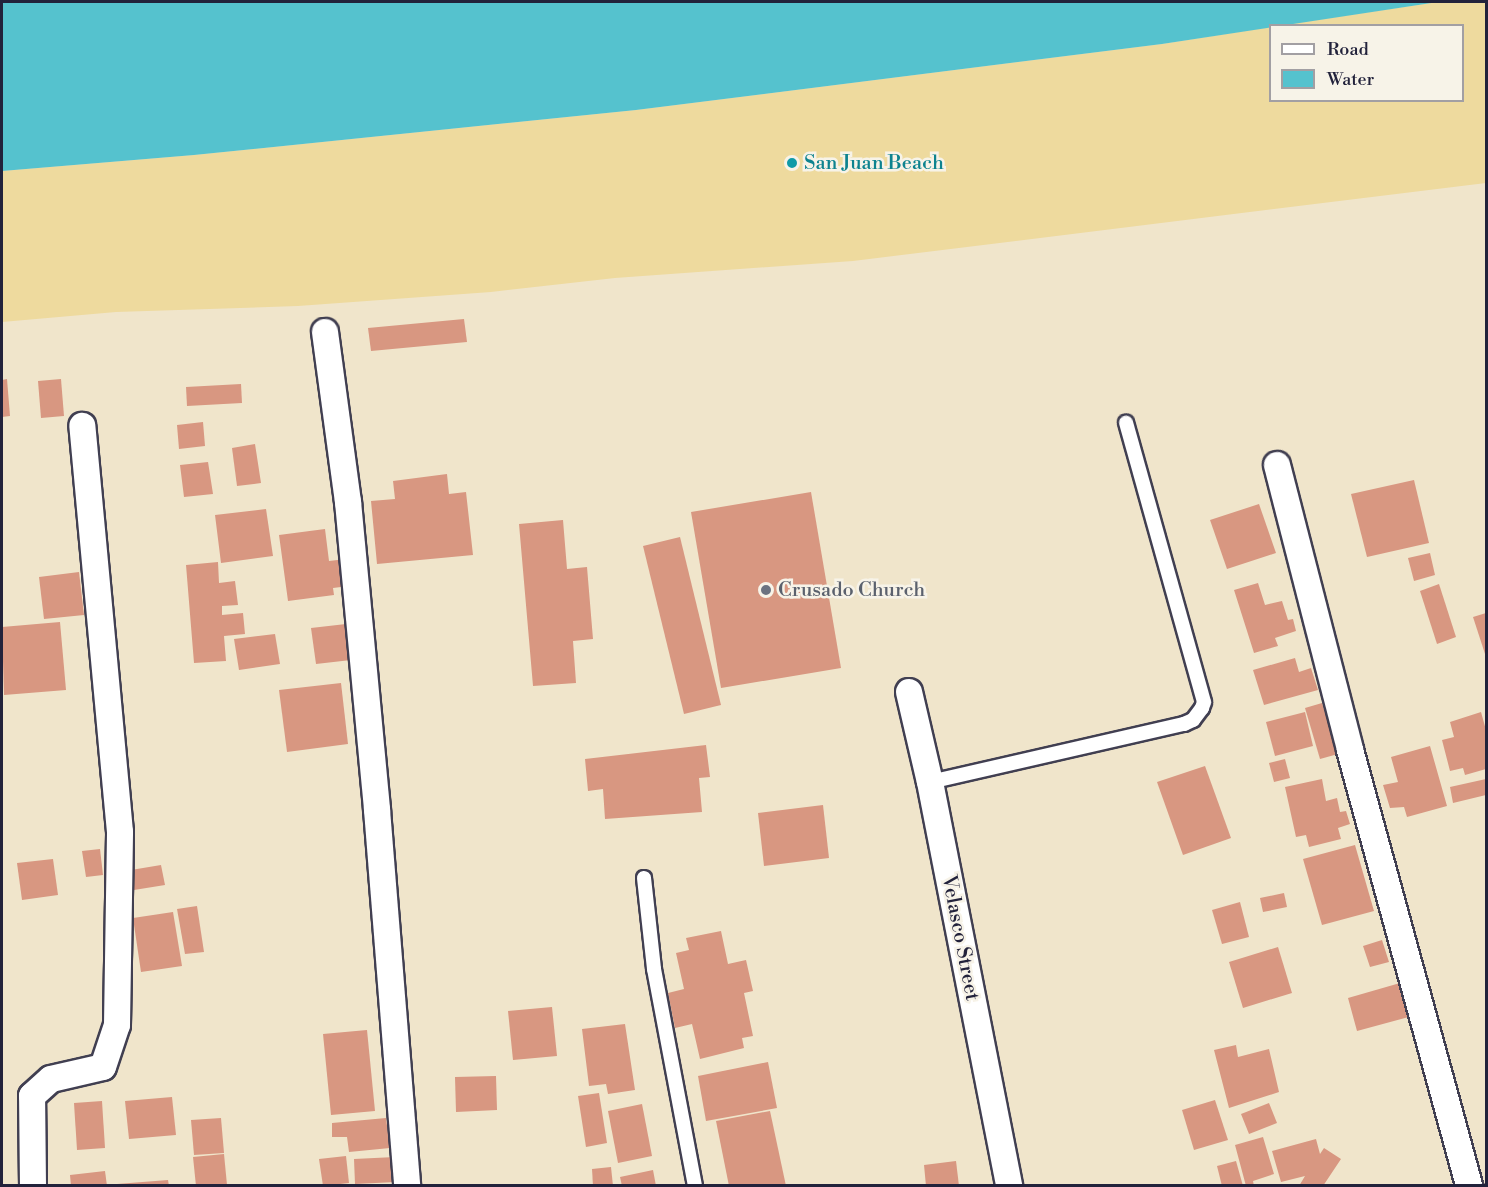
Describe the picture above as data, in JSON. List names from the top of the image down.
{
  "streets": {
    "street": ["Velasco Street"]
  },
  "places": ["San Juan Beach", "Crusado Church"],
  "legend": ["Road", "Water"]
}
